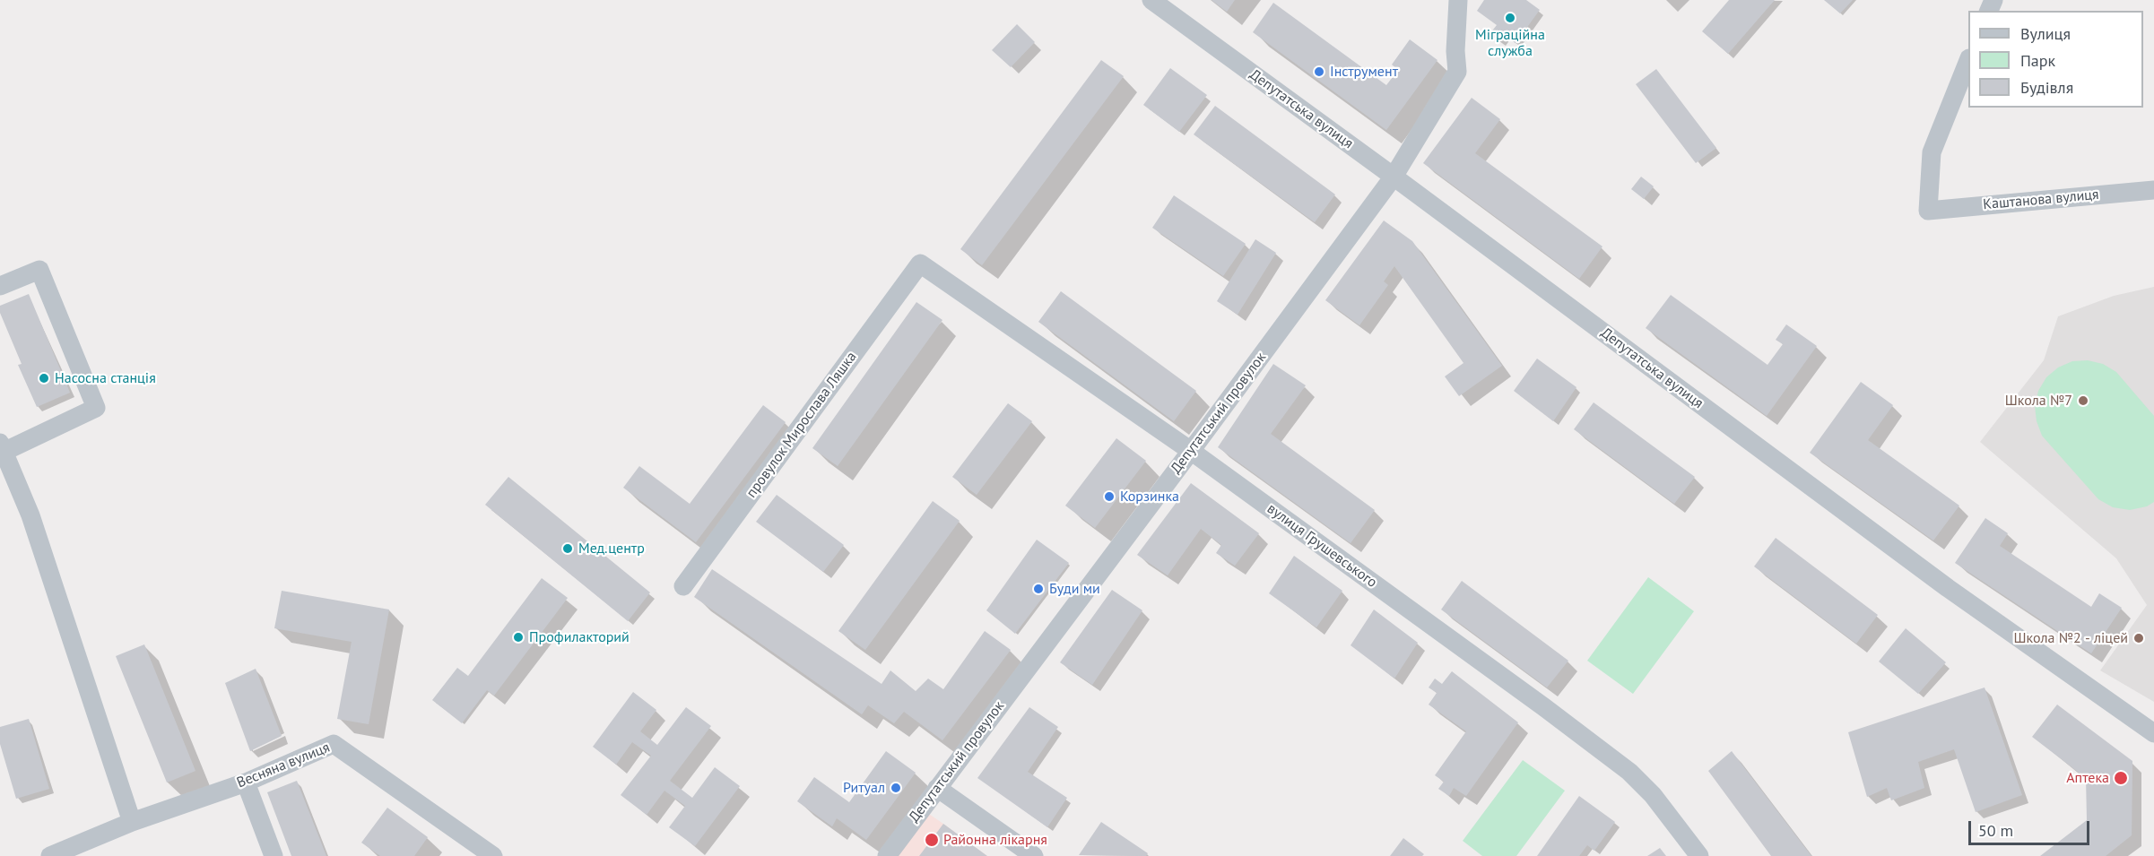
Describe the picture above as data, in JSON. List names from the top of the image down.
{
  "streets": {
    "street": [
      "Депутатська вулиця",
      "Каштанова вулиця",
      "Депутатський провулок",
      "провулок Мирослава Ляшка",
      "вулиця Грушевського",
      "Весняна вулиця"
    ]
  },
  "crossings": [
    ["Депутатська вулиця", "Депутатський провулок"],
    ["Депутатський провулок", "вулиця Грушевського"],
    ["провулок Мирослава Ляшка", "вулиця Грушевського"]
  ],
  "places": [
    "Міграційна служба",
    "Інструмент",
    "Насосна станція",
    "Школа №7",
    "Корзинка",
    "Мед.центр",
    "Буди ми",
    "Профилакторий",
    "Школа №2 - ліцей",
    "Аптека",
    "Ритуал",
    "Районна лікарня"
  ],
  "legend": ["Вулиця", "Парк", "Будівля"],
  "scale_bar": "50 m"
}
